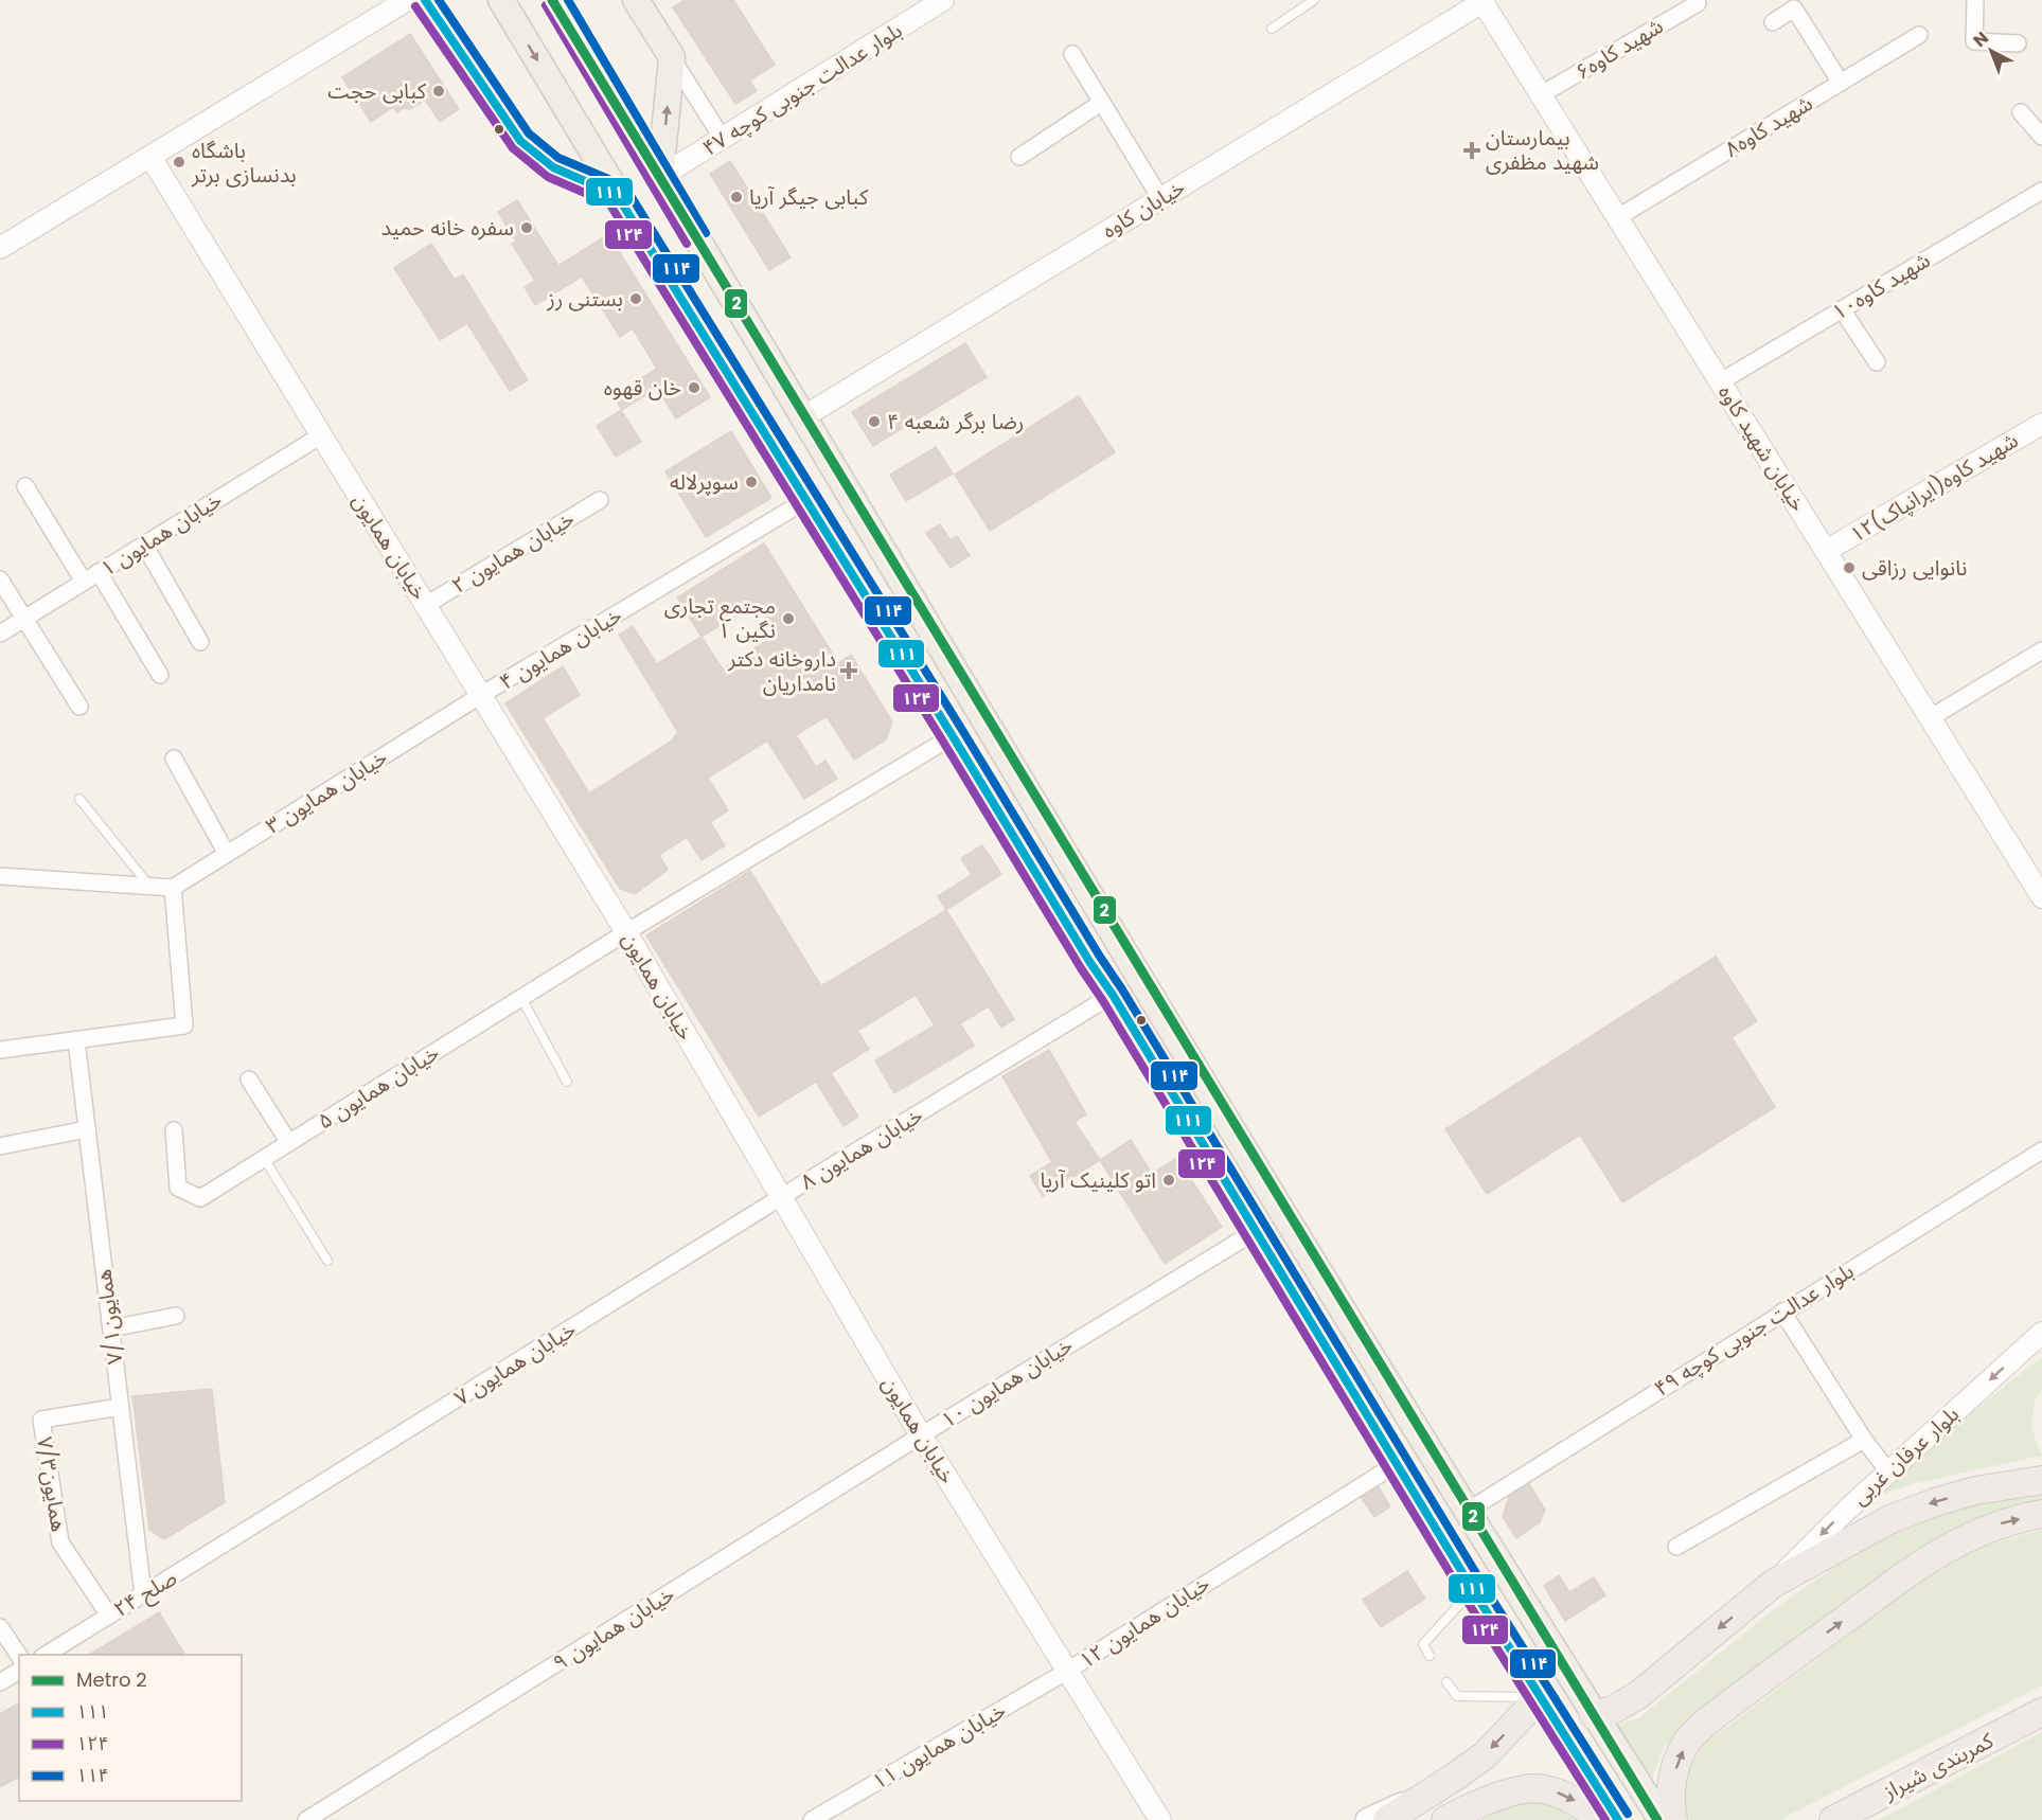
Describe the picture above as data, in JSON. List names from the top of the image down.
{
  "streets": {
    "highway": ["کمربندی شیراز"],
    "street": [
      "شهید کاوه۶",
      "بلوار عدالت جنوبی کوچه ۴۷",
      "شهید کاوه۸",
      "خیابان کاوه",
      "شهید کاوه۱۰",
      "خیابان شهید کاوه",
      "۱۲شهید کاوه(ایرانپاک)",
      "خیابان همایون ۱",
      "خیابان همایون",
      "خیابان همایون ۲",
      "خیابان همایون ۴",
      "خیابان همایون ۳",
      "خیابان همایون ۵",
      "خیابان همایون ۸",
      "همایون۷/۱",
      "بلوار عدالت جنوبی کوچه ۴۹",
      "خیابان همایون ۷",
      "خیابان همایون ۱۰",
      "بلوار عرفان غربی",
      "همایون۷/۳",
      "صلح ۲۴",
      "خیابان همایون ۱۲",
      "خیابان همایون ۹",
      "خیابان همایون ۱۱"
    ]
  },
  "crossings": [
    ["شهید کاوه۶", "خیابان شهید کاوه"],
    ["شهید کاوه۸", "خیابان شهید کاوه"],
    ["خیابان کاوه", "خیابان شهید کاوه"],
    ["شهید کاوه۱۰", "خیابان شهید کاوه"],
    ["خیابان شهید کاوه", "۱۲شهید کاوه(ایرانپاک)"],
    ["خیابان همایون ۱", "خیابان همایون"],
    ["خیابان همایون", "خیابان همایون ۲"],
    ["خیابان همایون", "خیابان همایون ۴"],
    ["خیابان همایون", "خیابان همایون ۳"],
    ["خیابان همایون", "خیابان همایون ۵"],
    ["خیابان همایون", "خیابان همایون ۸"],
    ["خیابان همایون", "خیابان همایون ۷"],
    ["خیابان همایون", "خیابان همایون ۱۰"],
    ["خیابان همایون", "خیابان همایون ۱۲"],
    ["خیابان همایون", "خیابان همایون ۹"],
    ["خیابان همایون", "خیابان همایون ۱۱"],
    ["خیابان همایون ۴", "خیابان همایون ۳"],
    ["خیابان همایون ۸", "خیابان همایون ۷"],
    ["همایون۷/۱", "همایون۷/۳"],
    ["همایون۷/۱", "صلح ۲۴"],
    ["خیابان همایون ۷", "صلح ۲۴"],
    ["خیابان همایون ۱۰", "خیابان همایون ۹"],
    ["همایون۷/۳", "صلح ۲۴"],
    ["خیابان همایون ۱۲", "خیابان همایون ۱۱"]
  ],
  "places": {
    "other": [
      "کبابی حجت",
      "باشگاه بدنسازی برتر",
      "کبابی جیگر آریا",
      "سفره خانه حمید",
      "بستنی رز",
      "خان قهوه",
      "رضا برگر شعبه ۴",
      "سوپرلاله",
      "نانوایی رزاقی",
      "مجتمع تجاری نگین ۱",
      "اتو کلینیک آریا"
    ],
    "health": ["بیمارستان شهید مظفری", "داروخانه دکتر نامداریان"]
  },
  "lines": [
    "metro line 2",
    "transit line ۱۱۱",
    "transit line ۱۱۴",
    "transit line ۱۲۴"
  ],
  "legend": [
    "Metro 2",
    "۱۱۱",
    "۱۲۴",
    "۱۱۴"
  ],
  "north": "top left"
}
